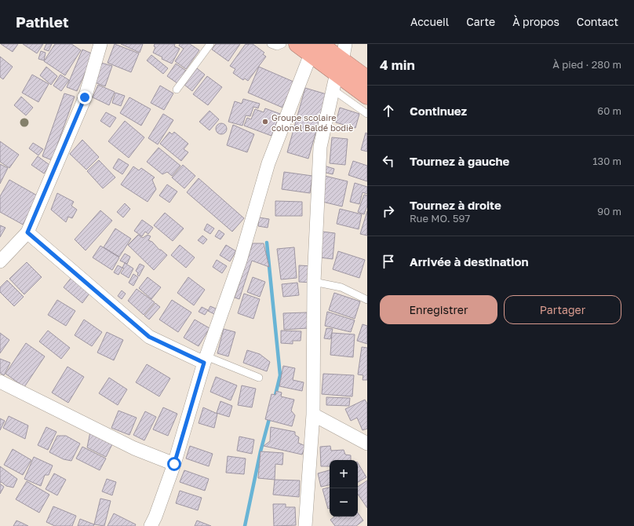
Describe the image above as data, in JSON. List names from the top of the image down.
{
  "places": ["Groupe scolaire colonel Baldé bodiè"],
  "page": {
    "header": "Pathlet",
    "nav": [
      "Accueil",
      "Carte",
      "À propos",
      "Contact"
    ],
    "heading": ["4 min", "À pied · 280 m"],
    "list": [
      ["Continuez", "60 m"],
      ["Tournez à gauche", "130 m"],
      ["Tournez à droite", "Rue MO. 597", "90 m"],
      "Arrivée à destination"
    ],
    "buttons": ["Enregistrer", "Partager"],
    "map_buttons": ["+", "−"]
  }
}
